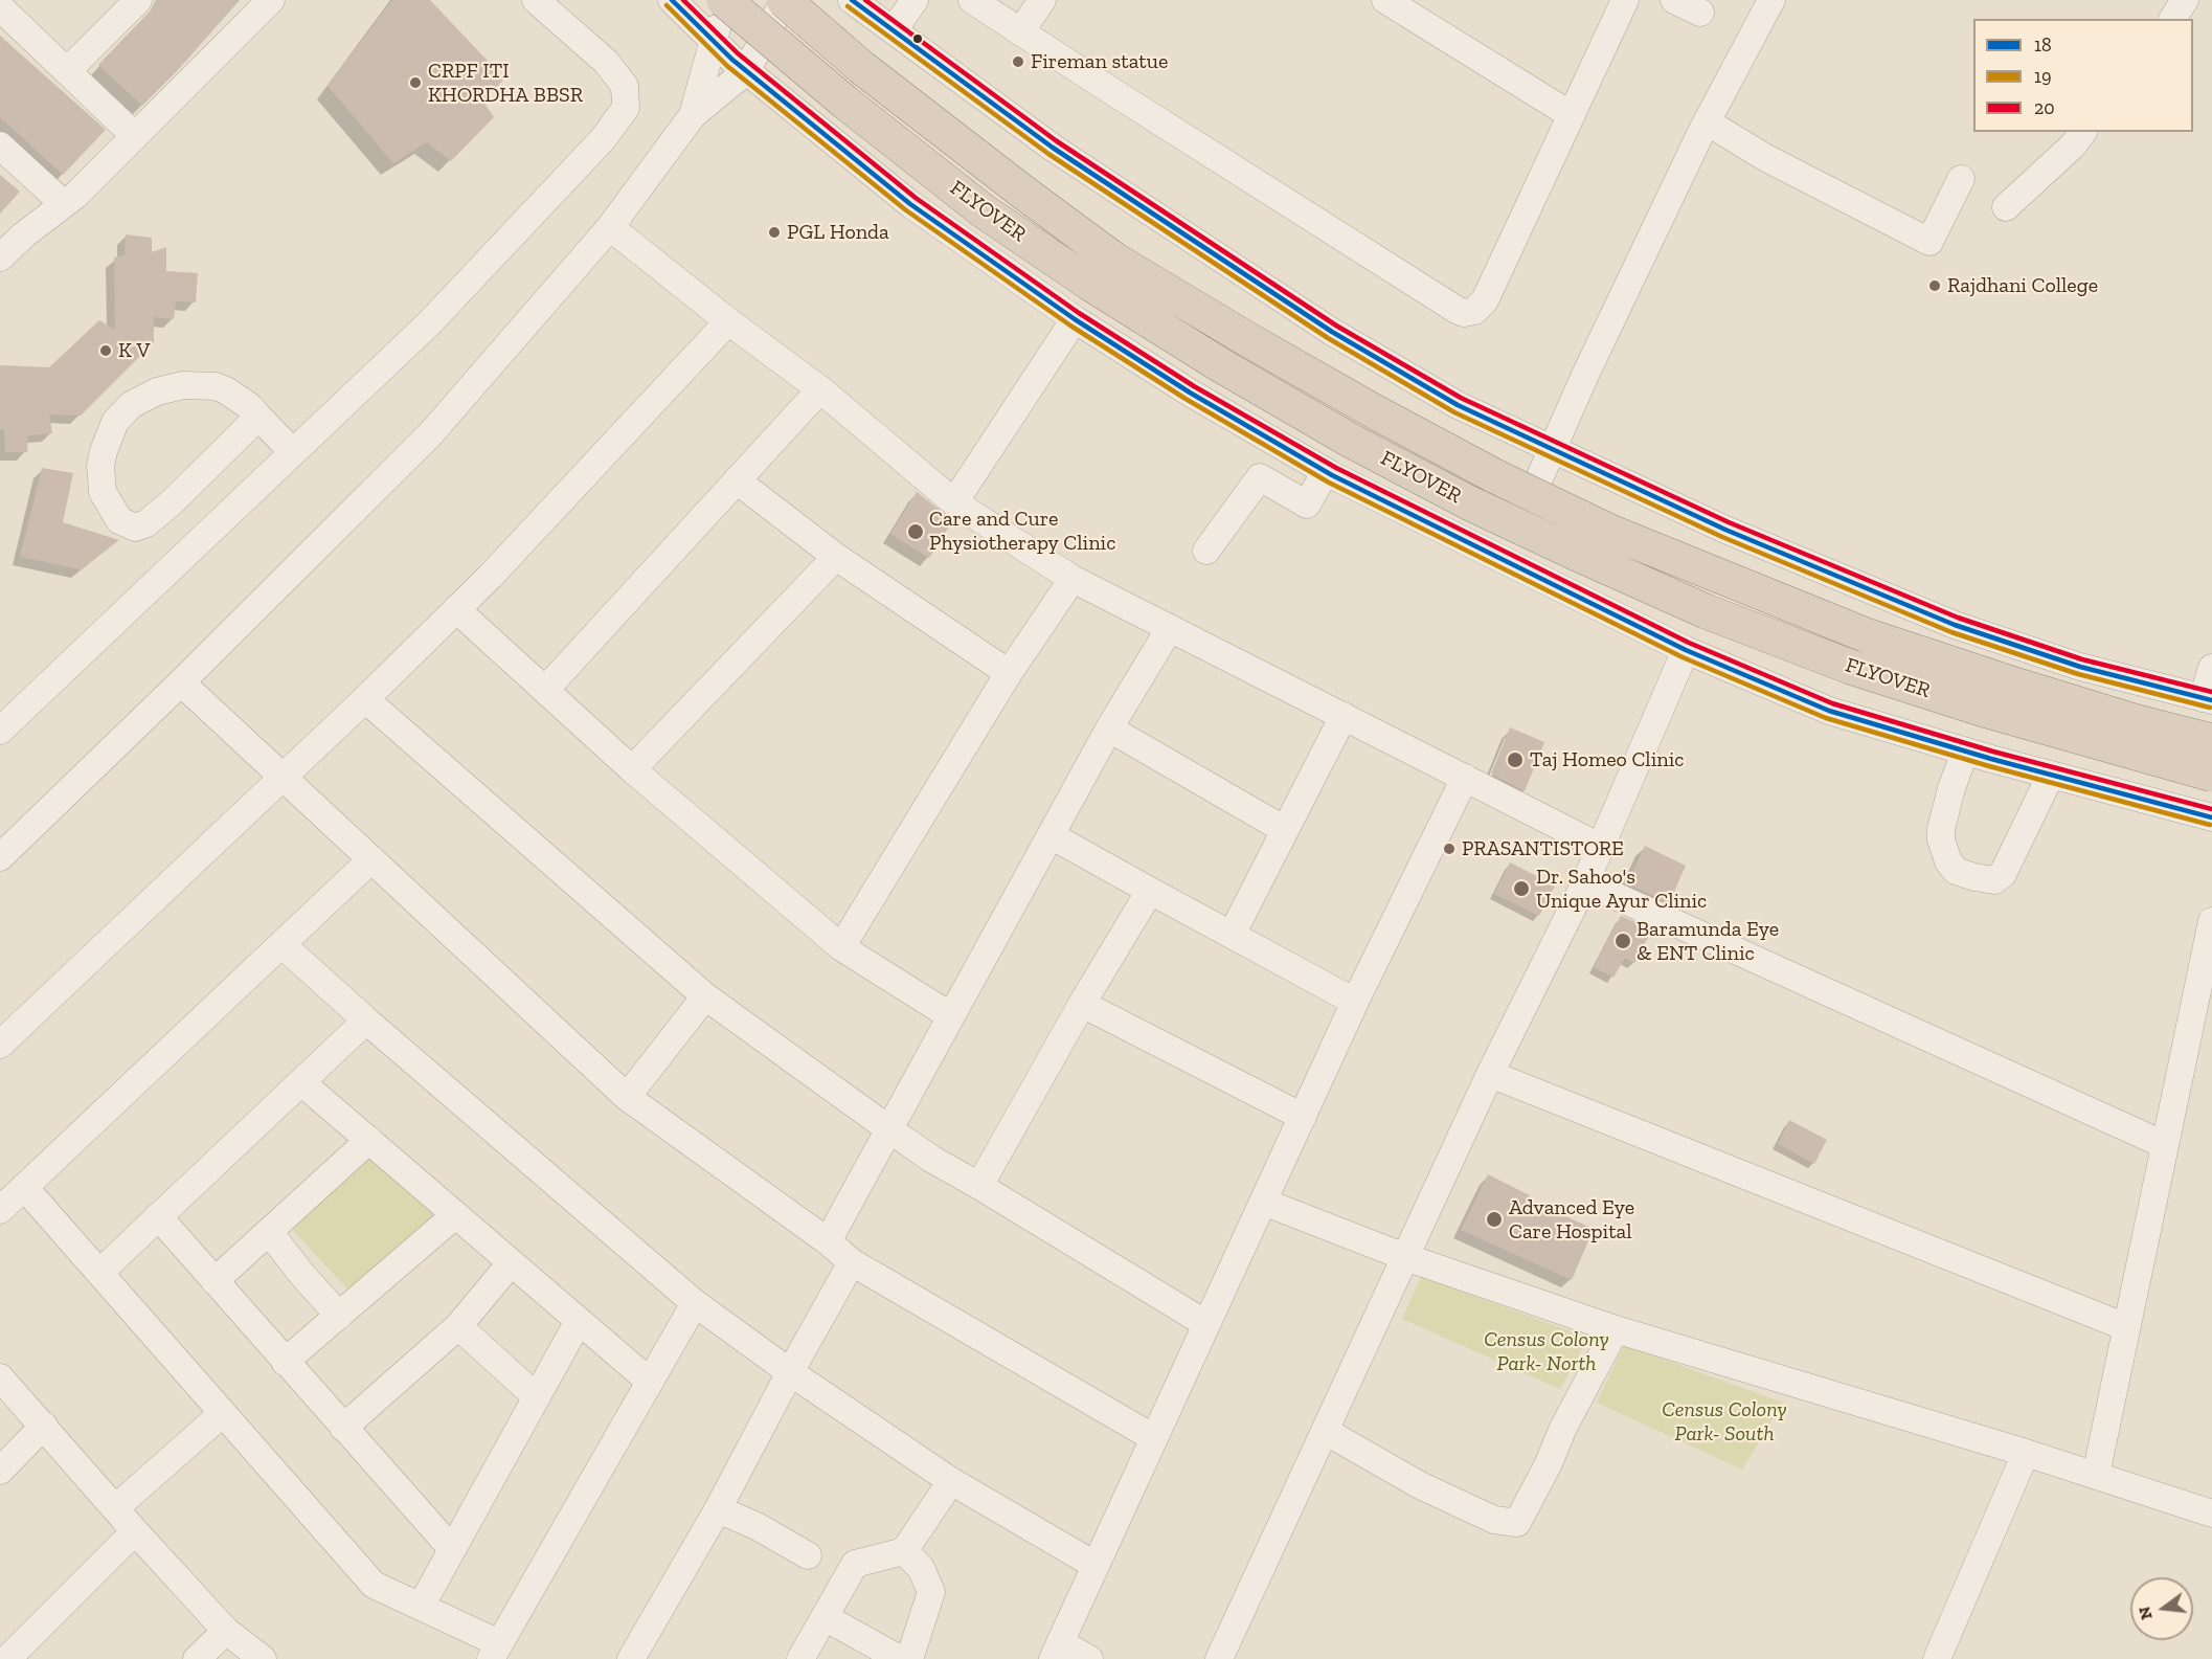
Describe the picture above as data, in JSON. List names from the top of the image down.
{
  "streets": {
    "highway": ["FLYOVER"]
  },
  "parks": ["Census Colony Park- North", "Census Colony Park- South"],
  "places": [
    "Fireman statue",
    "CRPF ITI KHORDHA BBSR",
    "PGL Honda",
    "Rajdhani College",
    "K V",
    "Care and Cure Physiotherapy Clinic",
    "Taj Homeo Clinic",
    "PRASANTISTORE",
    "Dr. Sahoo's Unique Ayur Clinic",
    "Baramunda Eye & ENT Clinic",
    "Advanced Eye Care Hospital"
  ],
  "lines": ["transit line 18", "transit line 20", "transit line 19"],
  "legend": ["18", "19", "20"],
  "north": "left"
}
